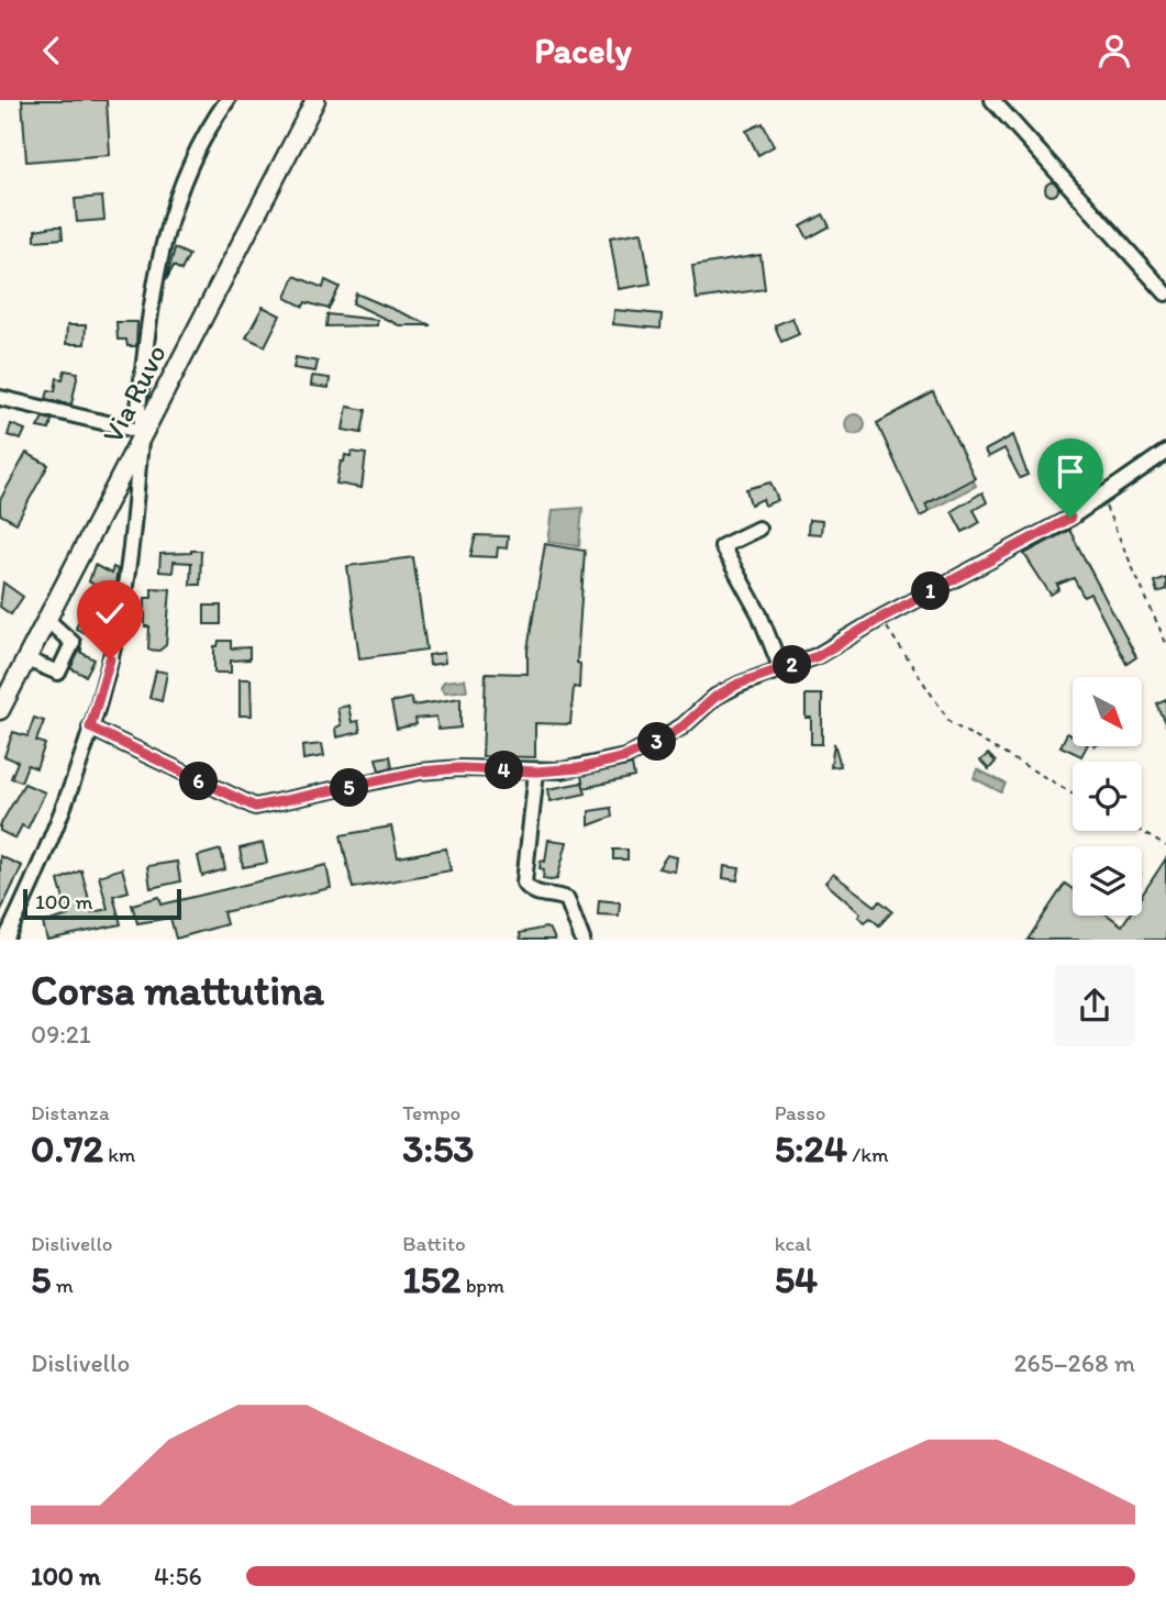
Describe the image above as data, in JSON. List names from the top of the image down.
{
  "streets": {
    "main road": ["Via Ruvo"]
  },
  "scale_bar": "100 m",
  "north": "bottom right",
  "page": {
    "header": "Pacely",
    "pins": [
      "1",
      "2",
      "3",
      "4",
      "6",
      "5"
    ],
    "scale": "100 m",
    "heading": ["Corsa mattutina", "09:21"],
    "stats": [
      ["Distanza", "0.72 km"],
      ["Tempo", "3:53"],
      ["Passo", "5:24 /km"],
      ["Dislivello", "5 m"],
      ["Battito", "152 bpm"],
      ["kcal", "54"]
    ],
    "chart": ["Dislivello", "265–268 m"],
    "list": [
      {
        "name": "100 m",
        "note": "4:56"
      }
    ]
  }
}
